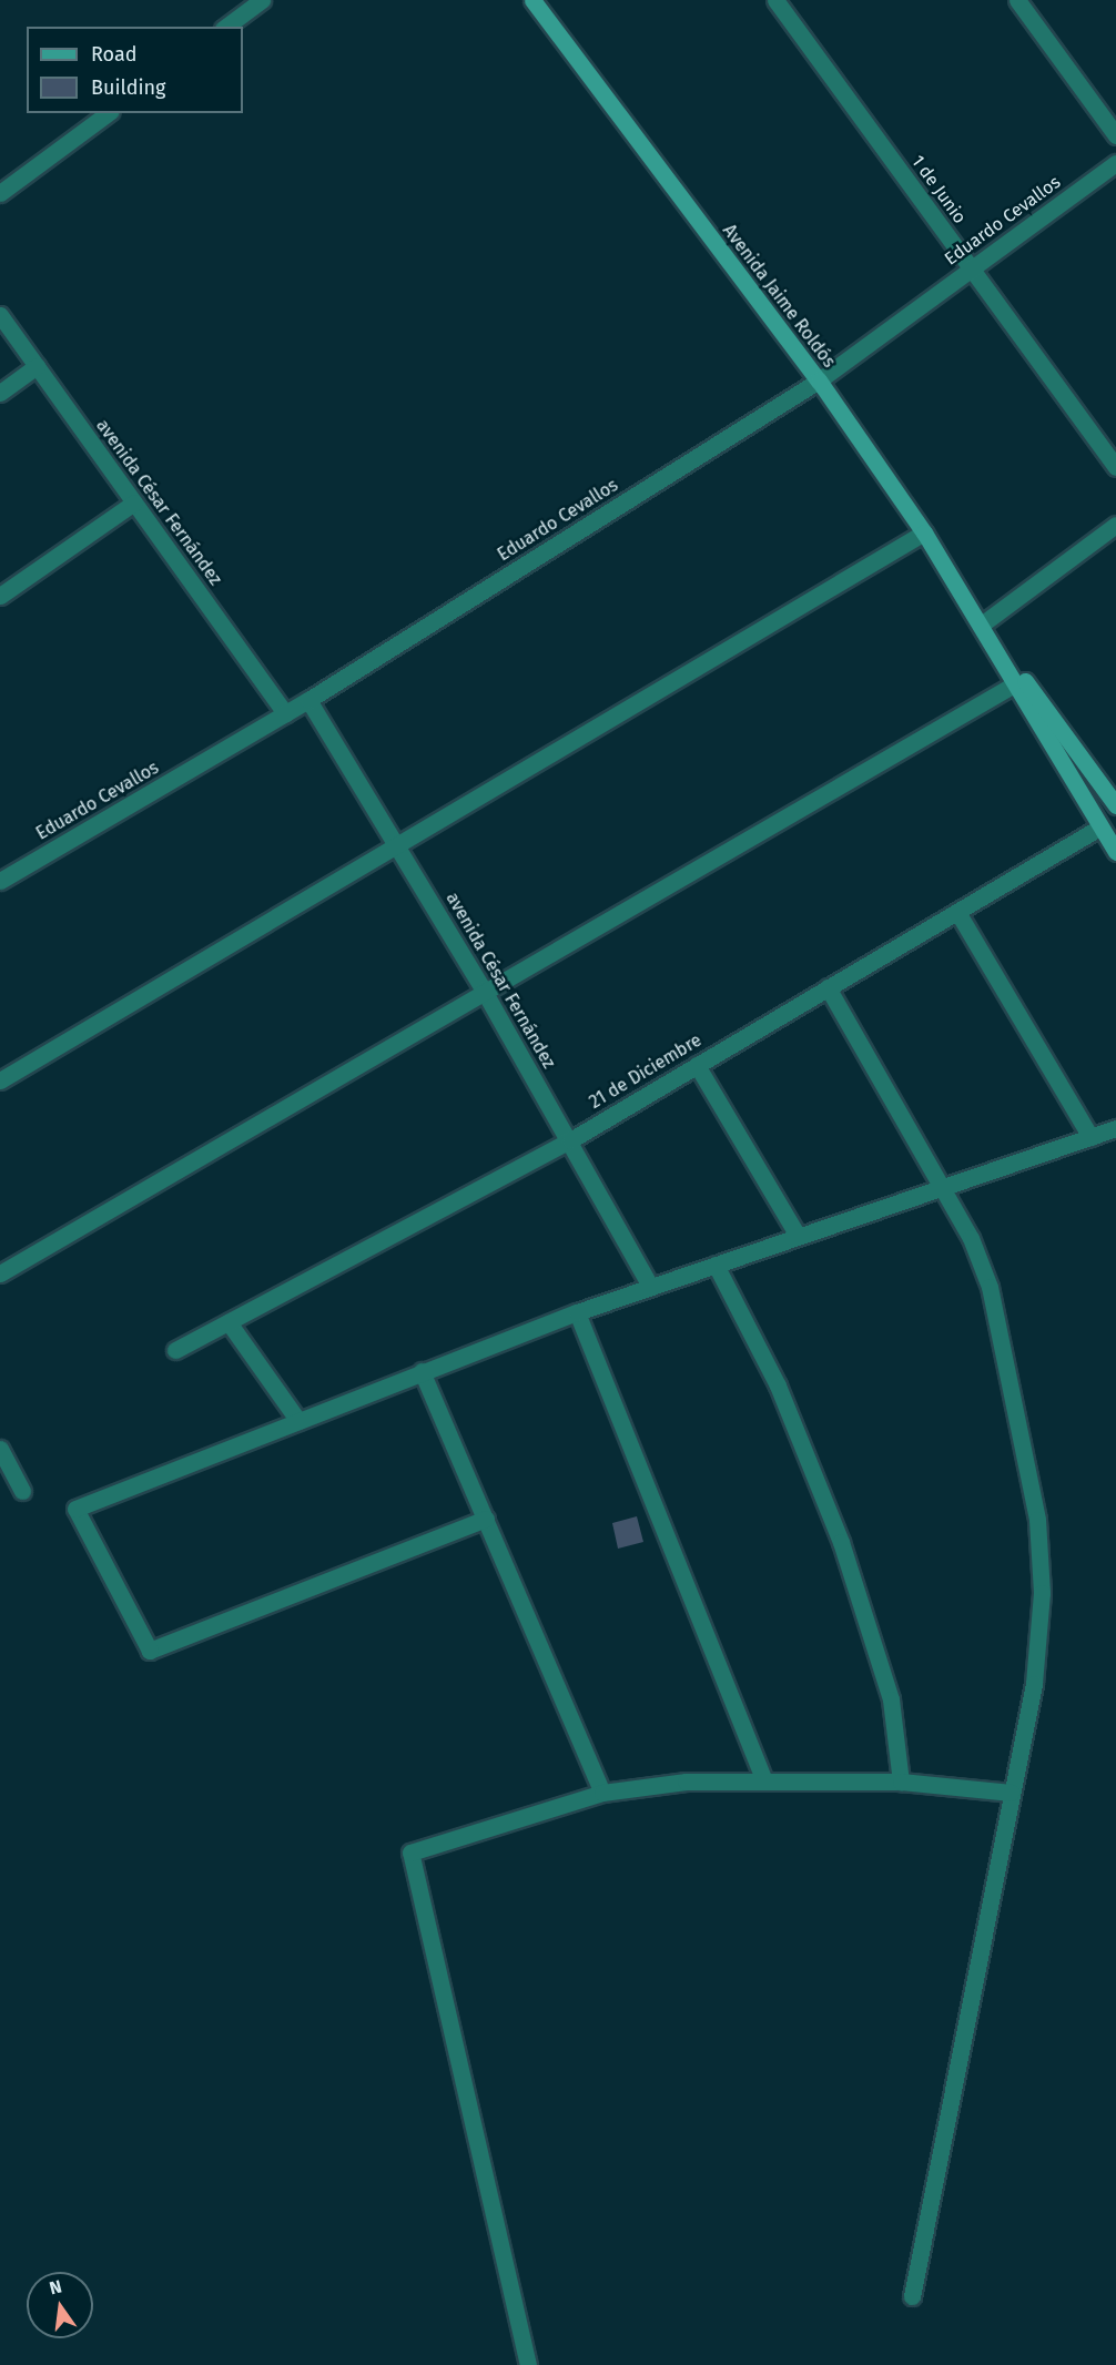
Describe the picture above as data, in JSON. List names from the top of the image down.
{
  "streets": {
    "street": [
      "1 de Junio",
      "Eduardo Cevallos",
      "Avenida Jaime Roldós",
      "avenida César Fernández",
      "21 de Diciembre"
    ]
  },
  "crossings": [
    ["1 de Junio", "Eduardo Cevallos"],
    ["Eduardo Cevallos", "Avenida Jaime Roldós"],
    ["Eduardo Cevallos", "avenida César Fernández"],
    ["Avenida Jaime Roldós", "21 de Diciembre"],
    ["avenida César Fernández", "21 de Diciembre"]
  ],
  "legend": ["Road", "Building"],
  "north": "top"
}
